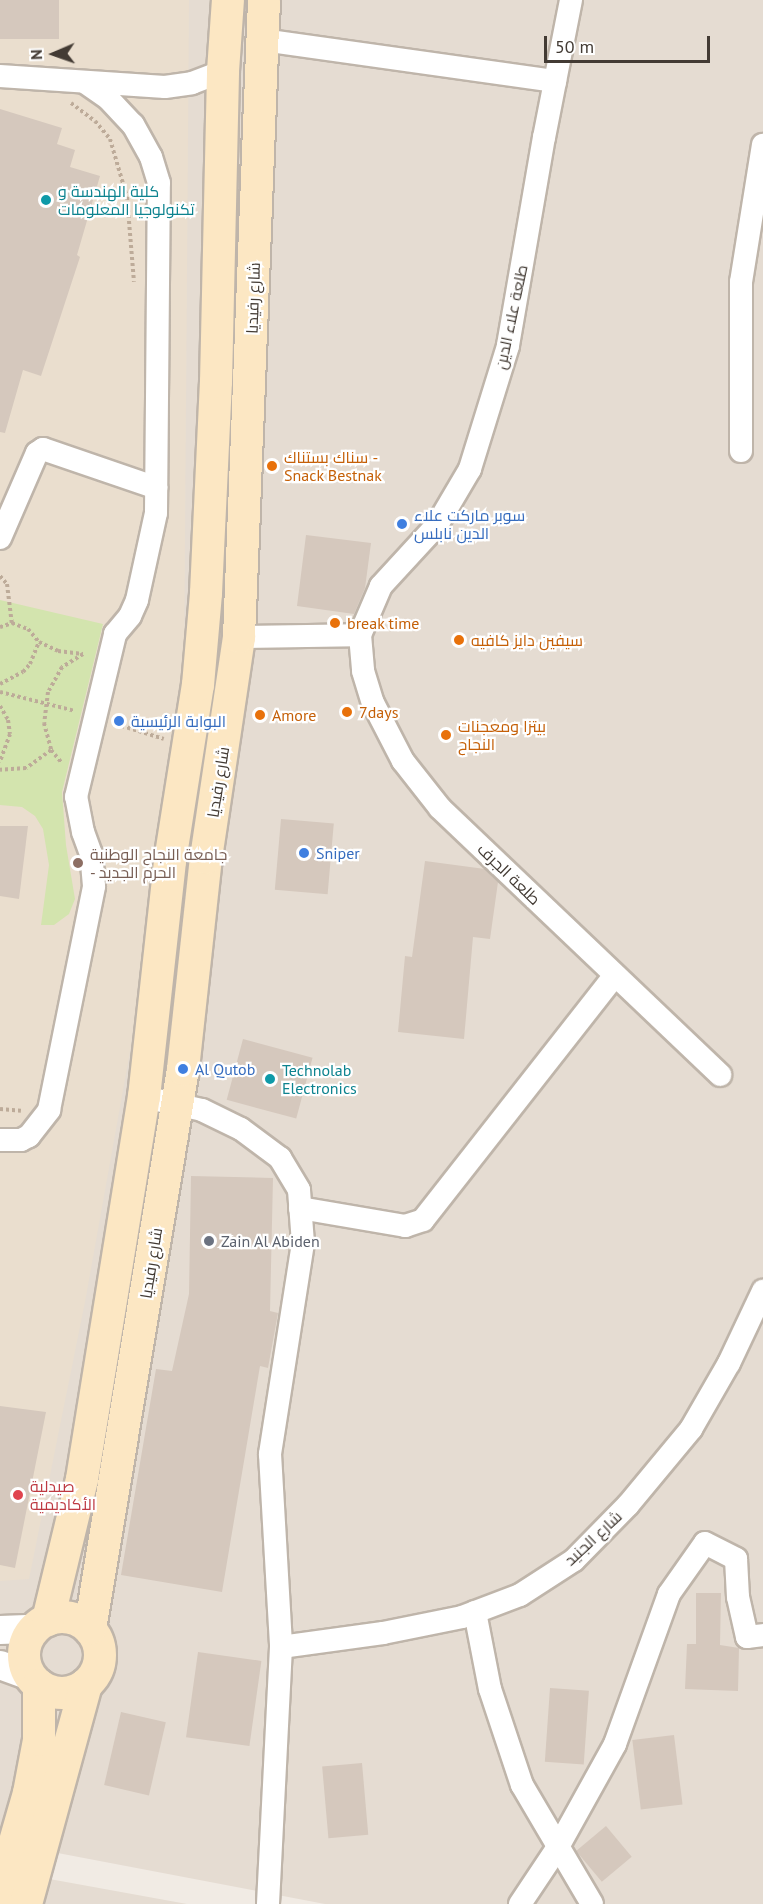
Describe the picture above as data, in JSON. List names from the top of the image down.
{
  "streets": {
    "main road": ["شارع رفيديا"],
    "street": ["طلعة علاء الدين", "طلعة الجرف", "شارع الجنيد"]
  },
  "crossings": [
    ["طلعة علاء الدين", "طلعة الجرف"]
  ],
  "places": [
    "كلية الهندسة و تكنولوجيا المعلومات",
    "سناك بستناك - Snack Bestnak",
    "سوبر ماركت علاء الدين نابلس",
    "break time",
    "سيفين دايز كافيه",
    "7days",
    "Amore",
    "البوابة الرئيسية",
    "بيتزا ومعجنات النجاح",
    "Sniper",
    "جامعة النجاح الوطنية - الحرم الجديد",
    "Al Qutob",
    "Technolab Electronics",
    "Zain Al Abiden",
    "صيدلية الأكاديمية"
  ],
  "scale_bar": "50 m",
  "north": "left"
}
